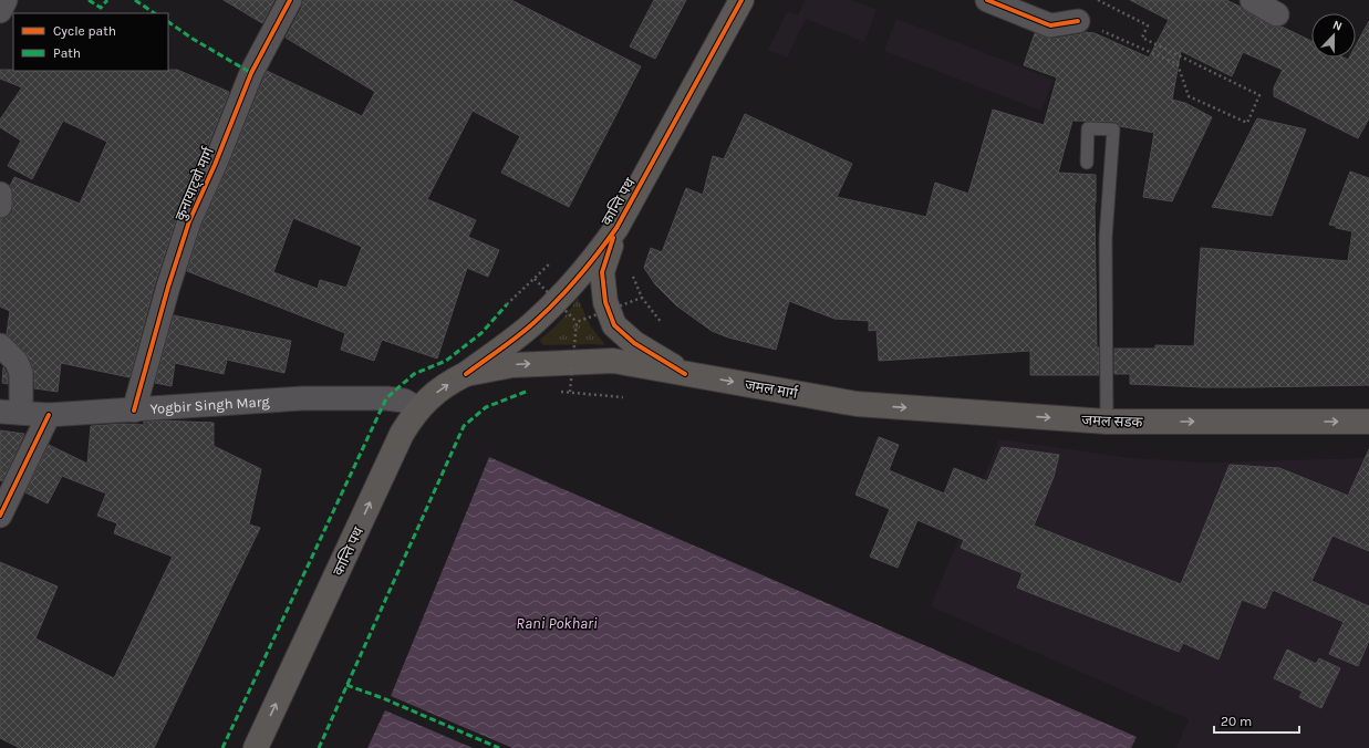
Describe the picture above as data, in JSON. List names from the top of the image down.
{
  "streets": {
    "main road": ["कान्ति पथ", "जमल मार्ग", "जमल सडक"],
    "street": ["कुनायाट्वो मार्ग", "Yogbir Singh Marg"]
  },
  "crossings": [
    ["कुनायाट्वो मार्ग", "Yogbir Singh Marg"],
    ["कान्ति पथ", "जमल मार्ग"],
    ["कान्ति पथ", "Yogbir Singh Marg"],
    ["जमल मार्ग", "जमल सडक"]
  ],
  "one_way": ["जमल मार्ग", "जमल सडक"],
  "water": ["Rani Pokhari"],
  "legend": ["Cycle path", "Path"],
  "scale_bar": "20 m",
  "north": "top"
}
